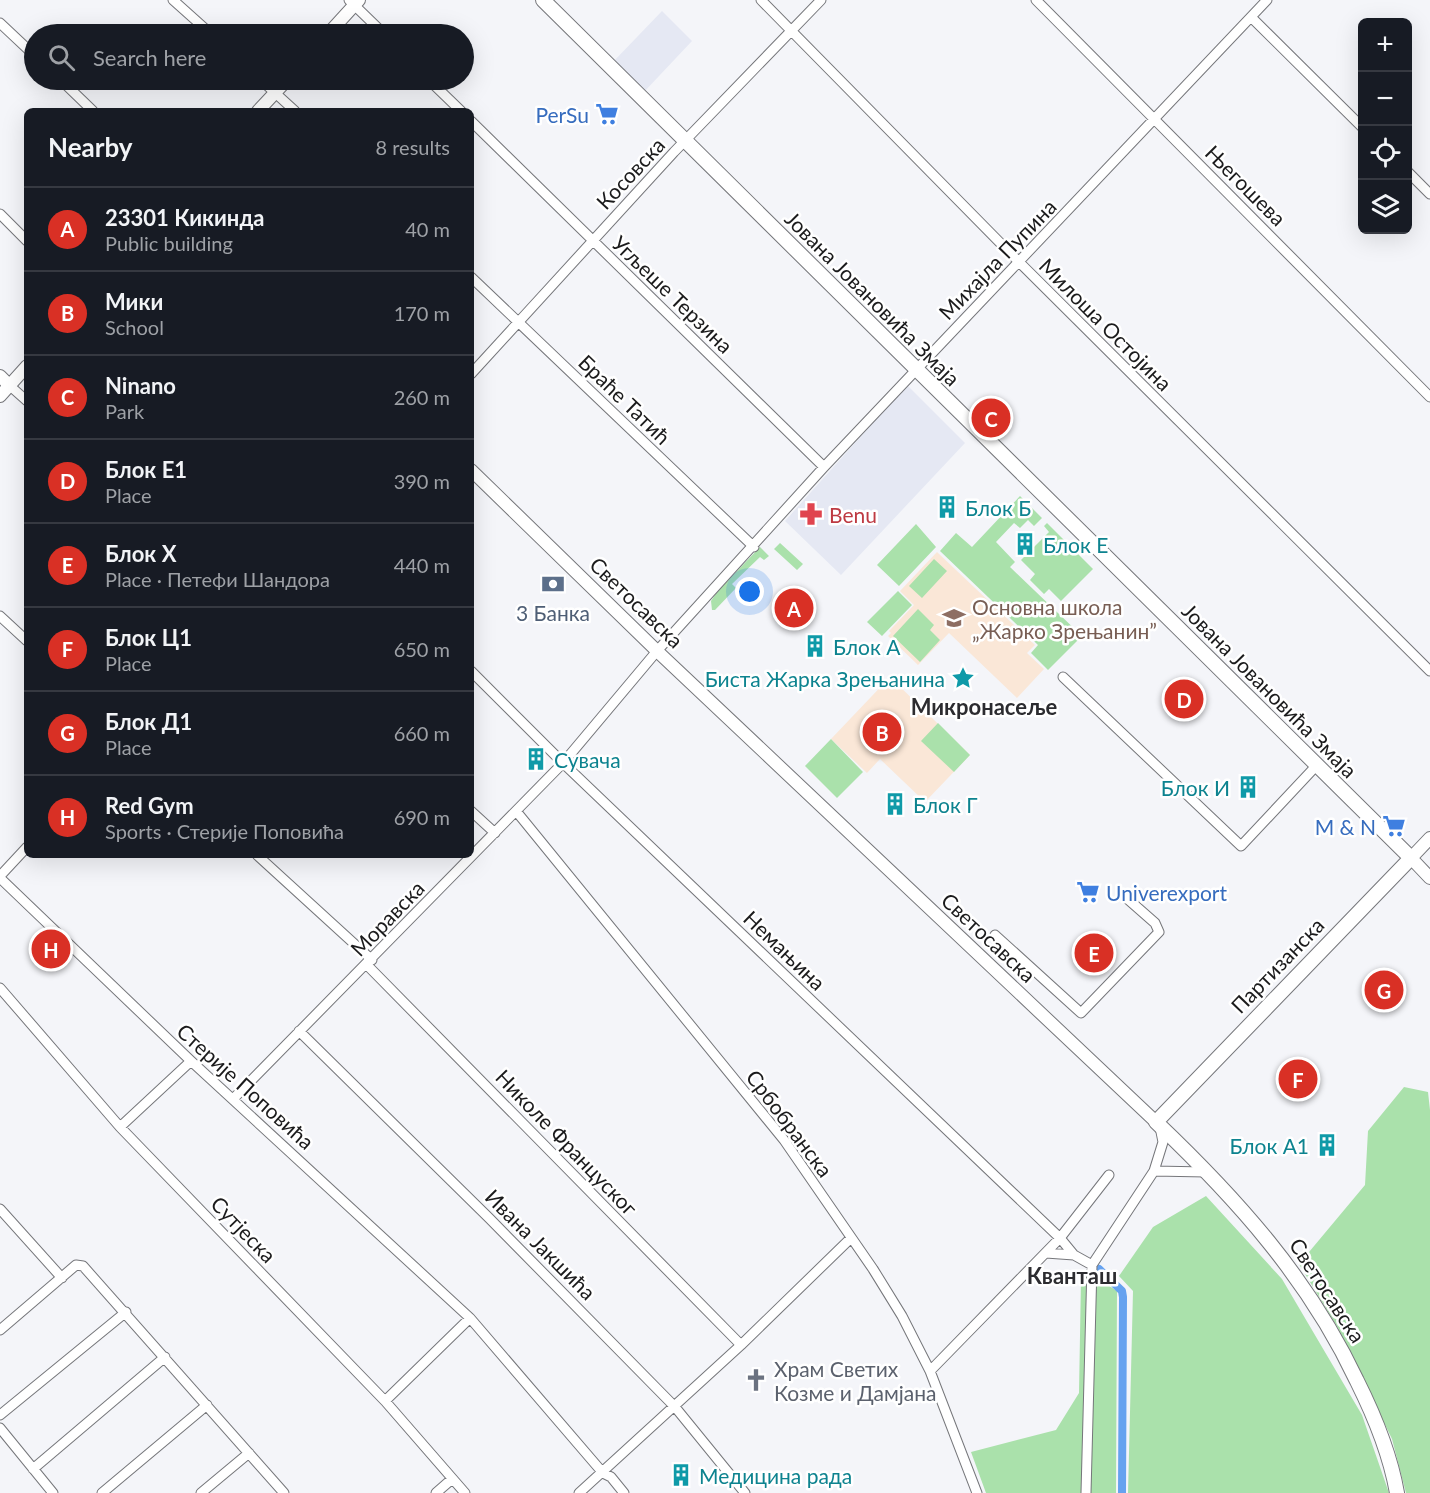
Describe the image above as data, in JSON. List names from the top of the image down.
{
  "streets": {
    "main road": ["Јована Јовановића Змаја", "Светосавска", "Партизанска"],
    "street": [
      "Косовска",
      "Његошева",
      "Михајла Пупина",
      "Угљеше Терзина",
      "Милоша Остојина",
      "Браће Татић",
      "Моравска",
      "Немањина",
      "Стерије Поповића",
      "Србобранска",
      "Николе Француског",
      "Сутјеска",
      "Ивана Јакшића"
    ]
  },
  "crossings": [
    ["Косовска", "Угљеше Терзина"],
    ["Косовска", "Јована Јовановића Змаја"],
    ["Косовска", "Милоша Остојина"],
    ["Косовска", "Браће Татић"],
    ["Његошева", "Михајла Пупина"],
    ["Михајла Пупина", "Угљеше Терзина"],
    ["Михајла Пупина", "Јована Јовановића Змаја"],
    ["Михајла Пупина", "Милоша Остојина"],
    ["Михајла Пупина", "Браће Татић"],
    ["Михајла Пупина", "Светосавска"],
    ["Михајла Пупина", "Моравска"],
    ["Јована Јовановића Змаја", "Партизанска"],
    ["Светосавска", "Моравска"],
    ["Светосавска", "Партизанска"],
    ["Моравска", "Немањина"],
    ["Моравска", "Стерије Поповића"],
    ["Моравска", "Србобранска"],
    ["Моравска", "Николе Француског"],
    ["Моравска", "Ивана Јакшића"]
  ],
  "districts": ["Микронасеље", "Кванташ"],
  "places": {
    "supermarket": ["PerSu", "M & N", "Univerexport"],
    "building": [
      "Блок Б",
      "Блок Е",
      "Блок А",
      "Сувача",
      "Блок И",
      "Блок Г",
      "Блок А1",
      "Медицина рада"
    ],
    "pharmacy": ["Benu"],
    "bank": ["3 Банка"],
    "school or university": ["Основна школа „Жарко Зрењанин”"],
    "place": ["Биста Жарка Зрењанина"],
    "church": ["Храм Светих Козме и Дамјана"]
  },
  "page": {
    "map_buttons": ["+", "−"],
    "search": "Search here",
    "heading": ["Nearby", "8 results"],
    "list": [
      {
        "mark": "A",
        "name": "23301 Кикинда",
        "note": "Public building",
        "value": "40 m"
      },
      {
        "mark": "B",
        "name": "Мики",
        "note": "School",
        "value": "170 m"
      },
      {
        "mark": "C",
        "name": "Ninano",
        "note": "Park",
        "value": "260 m"
      },
      {
        "mark": "D",
        "name": "Блок Е1",
        "note": "Place",
        "value": "390 m"
      },
      {
        "mark": "E",
        "name": "Блок Х",
        "note": "Place · Петефи Шандора",
        "value": "440 m"
      },
      {
        "mark": "F",
        "name": "Блок Ц1",
        "note": "Place",
        "value": "650 m"
      },
      {
        "mark": "G",
        "name": "Блок Д1",
        "note": "Place",
        "value": "660 m"
      },
      {
        "mark": "H",
        "name": "Red Gym",
        "note": "Sports · Стерије Поповића",
        "value": "690 m"
      }
    ],
    "pins": [
      "C",
      "A",
      "D",
      "B",
      "H",
      "E",
      "G",
      "F"
    ]
  }
}
